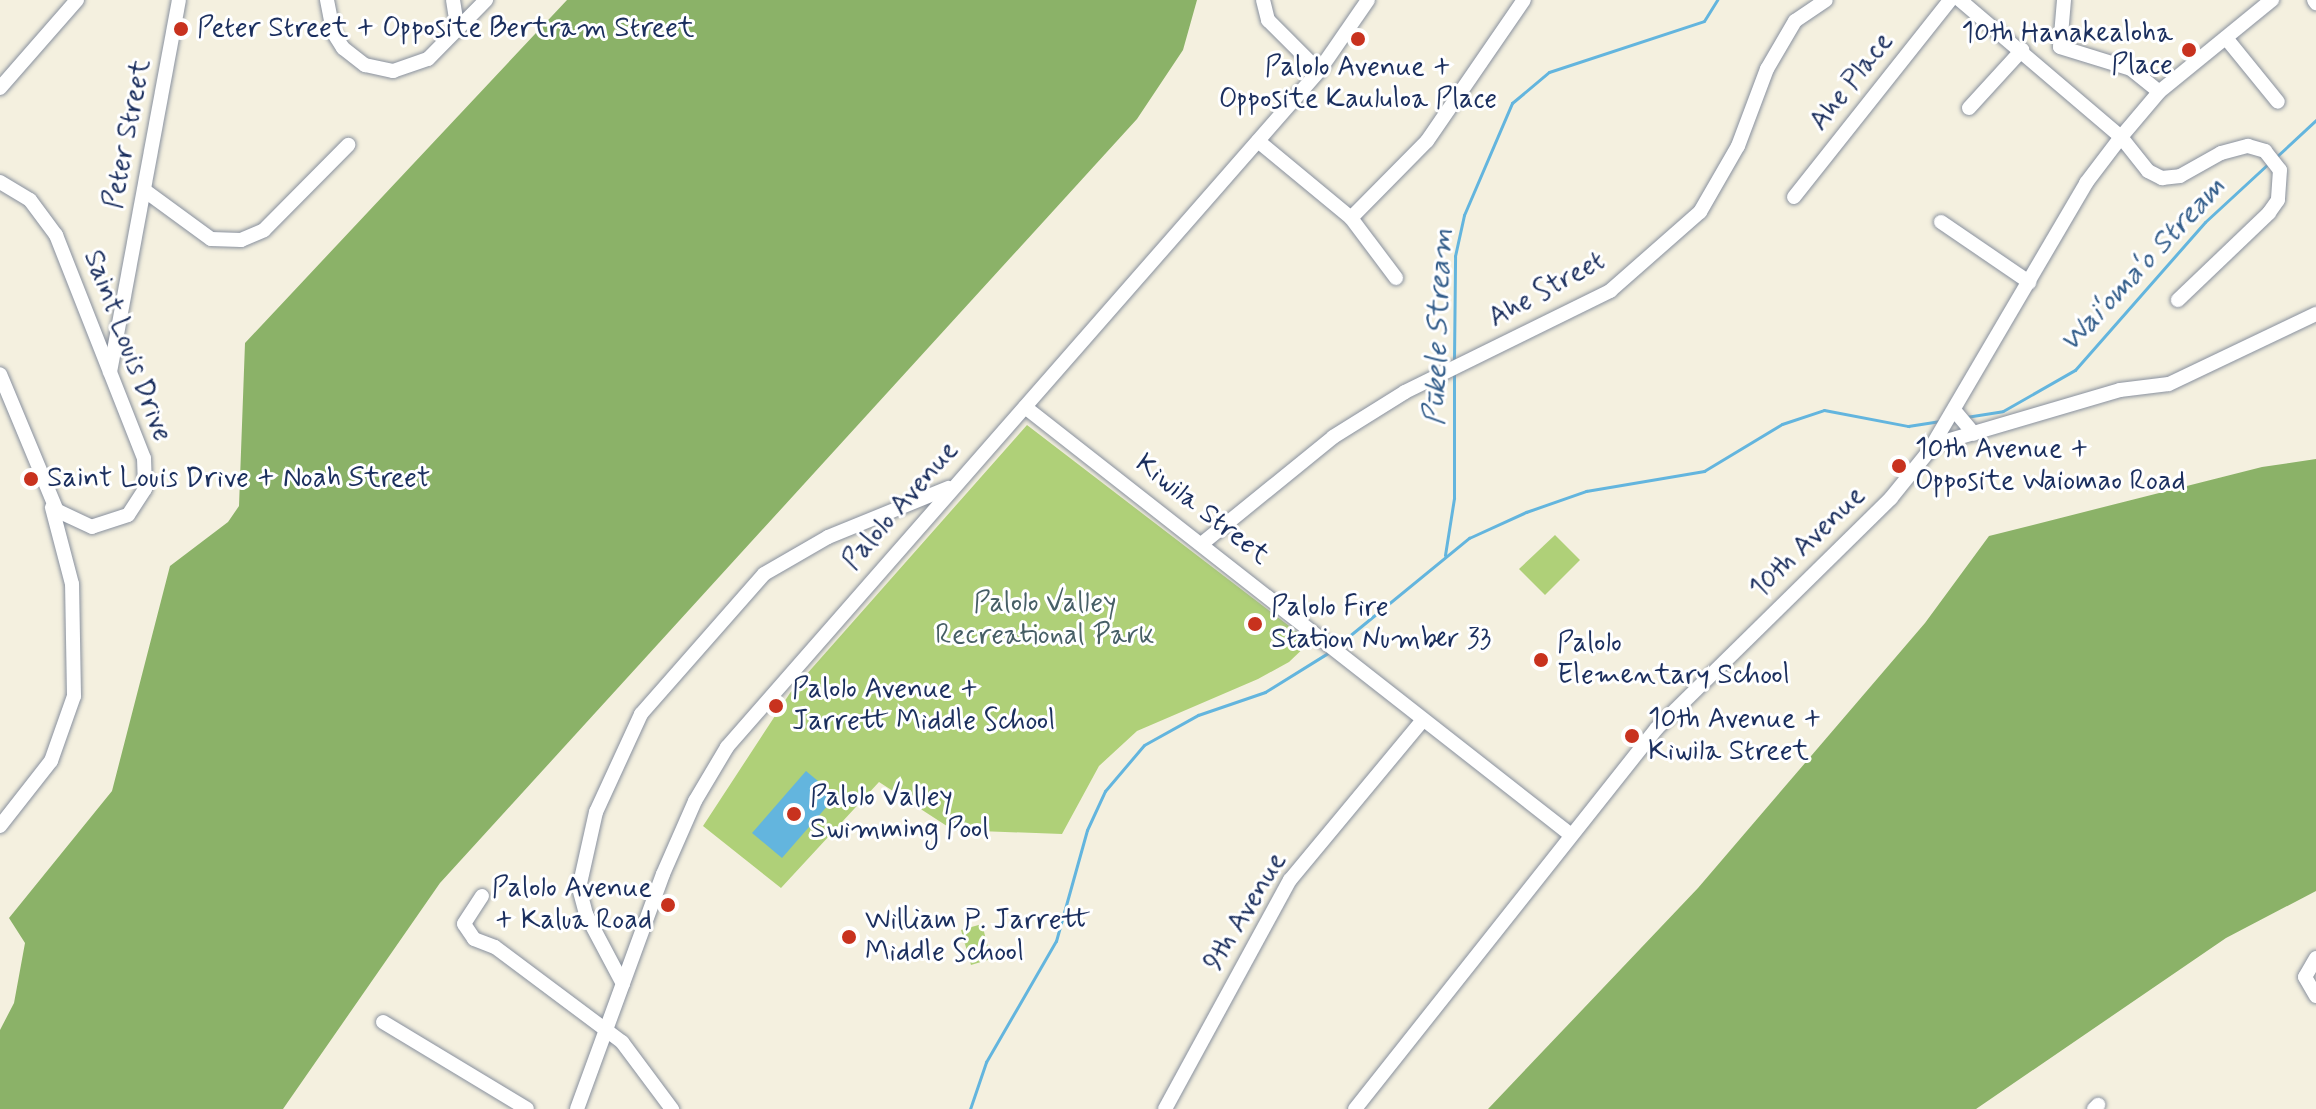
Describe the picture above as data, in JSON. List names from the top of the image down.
{
  "streets": {
    "street": [
      "Ahe Place",
      "Peter Street",
      "Ahe Street",
      "Saint Louis Drive",
      "Palolo Avenue",
      "Kiwila Street",
      "10th Avenue",
      "9th Avenue"
    ]
  },
  "crossings": [
    ["Peter Street", "Saint Louis Drive"],
    ["Ahe Street", "Kiwila Street"],
    ["Palolo Avenue", "Kiwila Street"],
    ["Kiwila Street", "10th Avenue"],
    ["Kiwila Street", "9th Avenue"]
  ],
  "water": ["Waiʻomaʻo Stream", "Pūkele Stream"],
  "parks": ["Palolo Valley Recreational Park"],
  "places": [
    "Peter Street + Opposite Bertram Street",
    "Palolo Avenue + Opposite Kaululoa Place",
    "10th Hanakealoha Place",
    "10th Avenue + Opposite Waiomao Road",
    "Saint Louis Drive + Noah Street",
    "Palolo Fire Station Number 33",
    "Palolo Elementary School",
    "Palolo Avenue + Jarrett Middle School",
    "10th Avenue + Kiwila Street",
    "Palolo Valley Swimming Pool",
    "Palolo Avenue + Kalua Road",
    "William P. Jarrett Middle School"
  ]
}
